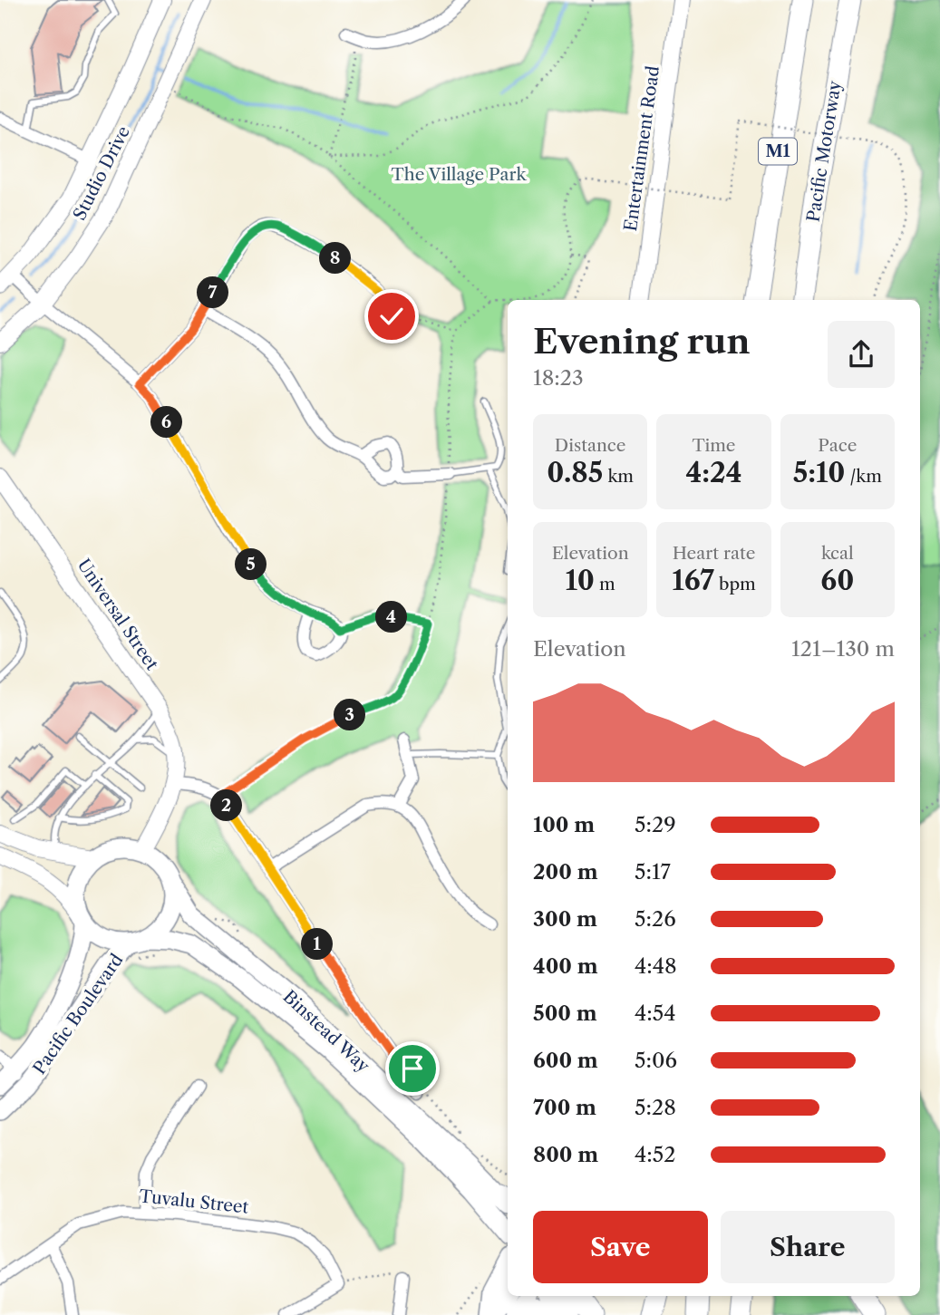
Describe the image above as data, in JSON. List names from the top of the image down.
{
  "streets": {
    "highway": ["M1", "Pacific Motorway"],
    "main road": ["Pacific Boulevard", "Binstead Way"],
    "street": [
      "Entertainment Road",
      "Studio Drive",
      "Universal Street",
      "Tuvalu Street"
    ]
  },
  "crossings": [
    ["Universal Street", "Binstead Way"]
  ],
  "parks": ["The Village Park"],
  "page": {
    "pins": [
      "8",
      "7",
      "6",
      "5",
      "4",
      "3",
      "2",
      "1"
    ],
    "heading": ["Evening run", "18:23"],
    "stats": [
      ["Distance", "0.85 km"],
      ["Time", "4:24"],
      ["Pace", "5:10 /km"],
      ["Elevation", "10 m"],
      ["Heart rate", "167 bpm"],
      ["kcal", "60"]
    ],
    "chart": ["Elevation", "121–130 m"],
    "list": [
      {
        "name": "100 m",
        "note": "5:29"
      },
      {
        "name": "200 m",
        "note": "5:17"
      },
      {
        "name": "300 m",
        "note": "5:26"
      },
      {
        "name": "400 m",
        "note": "4:48"
      },
      {
        "name": "500 m",
        "note": "4:54"
      },
      {
        "name": "600 m",
        "note": "5:06"
      },
      {
        "name": "700 m",
        "note": "5:28"
      },
      {
        "name": "800 m",
        "note": "4:52"
      }
    ],
    "buttons": ["Save", "Share"]
  }
}
